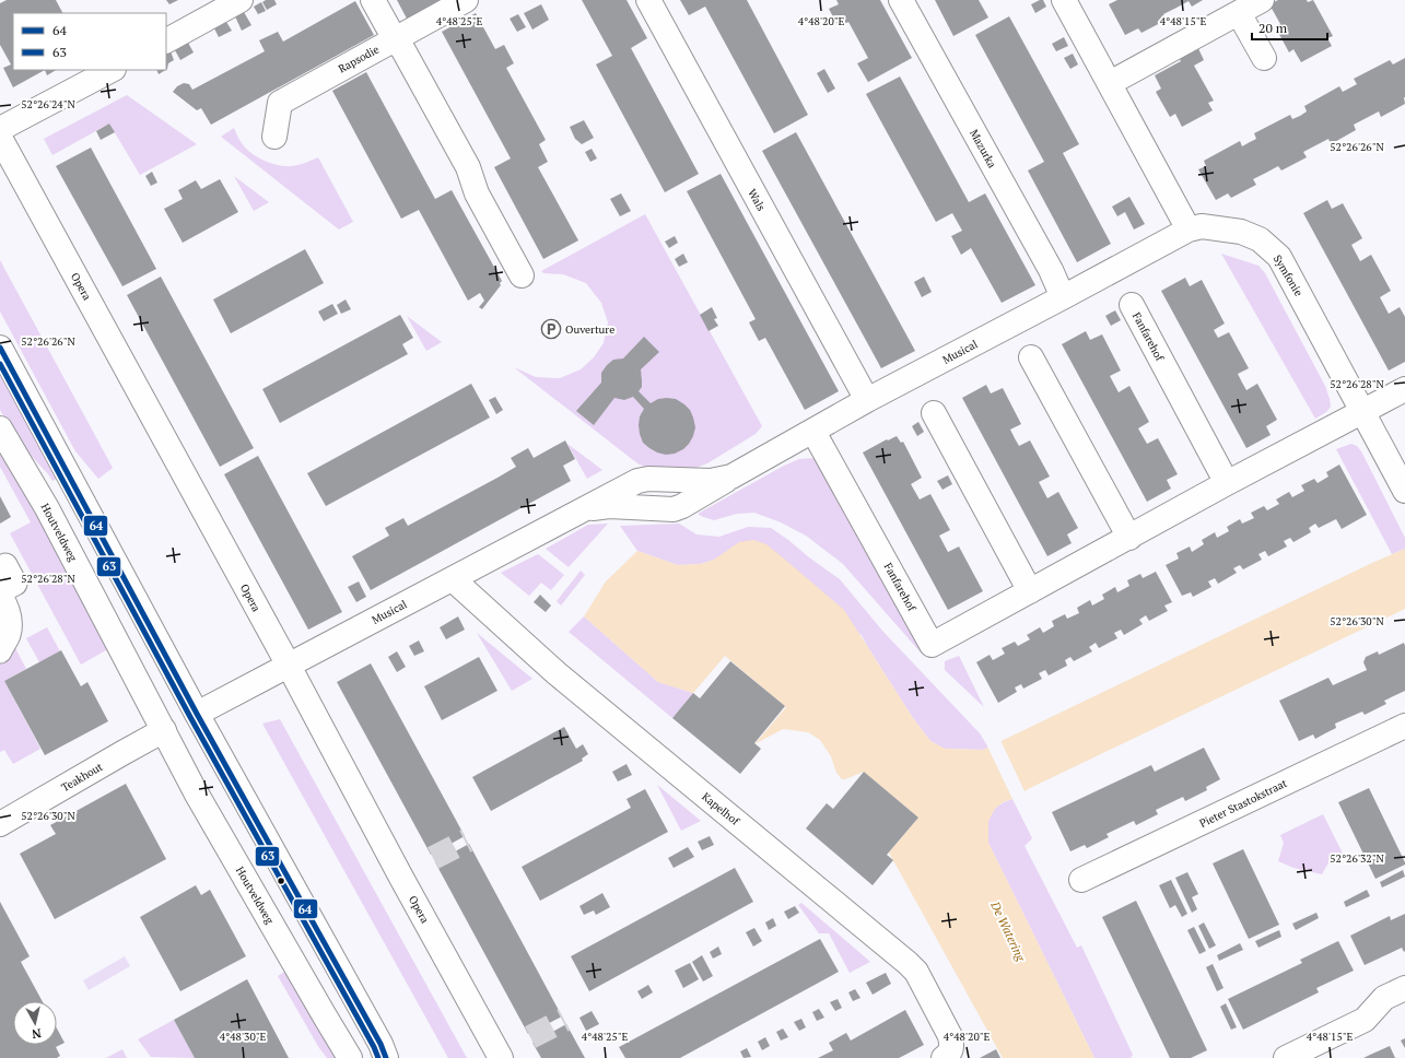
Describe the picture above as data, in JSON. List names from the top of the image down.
{
  "streets": {
    "street": [
      "Rapsodie",
      "Mazurka",
      "Wals",
      "Symfonie",
      "Opera",
      "Fanfarehof",
      "Musical",
      "Houtveldweg",
      "Teakhout",
      "Pieter Stastokstraat",
      "Kapelhof"
    ]
  },
  "crossings": [
    ["Mazurka", "Musical"],
    ["Wals", "Musical"],
    ["Symfonie", "Fanfarehof"],
    ["Symfonie", "Musical"],
    ["Opera", "Musical"],
    ["Fanfarehof", "Musical"],
    ["Musical", "Kapelhof"],
    ["Houtveldweg", "Teakhout"]
  ],
  "water": ["De Watering"],
  "places": {
    "parking": ["Ouverture"]
  },
  "lines": ["transit line 64", "transit line 63"],
  "legend": ["64", "63"],
  "scale_bar": "20 m",
  "north": "bottom",
  "coordinates": [
    "4°48'25\"E",
    "4°48'20\"E",
    "4°48'15\"E",
    "52°26'24\"N",
    "52°26'26\"N",
    "52°26'28\"N",
    "52°26'30\"N",
    "52°26'32\"N",
    "4°48'30\"E"
  ]
}
